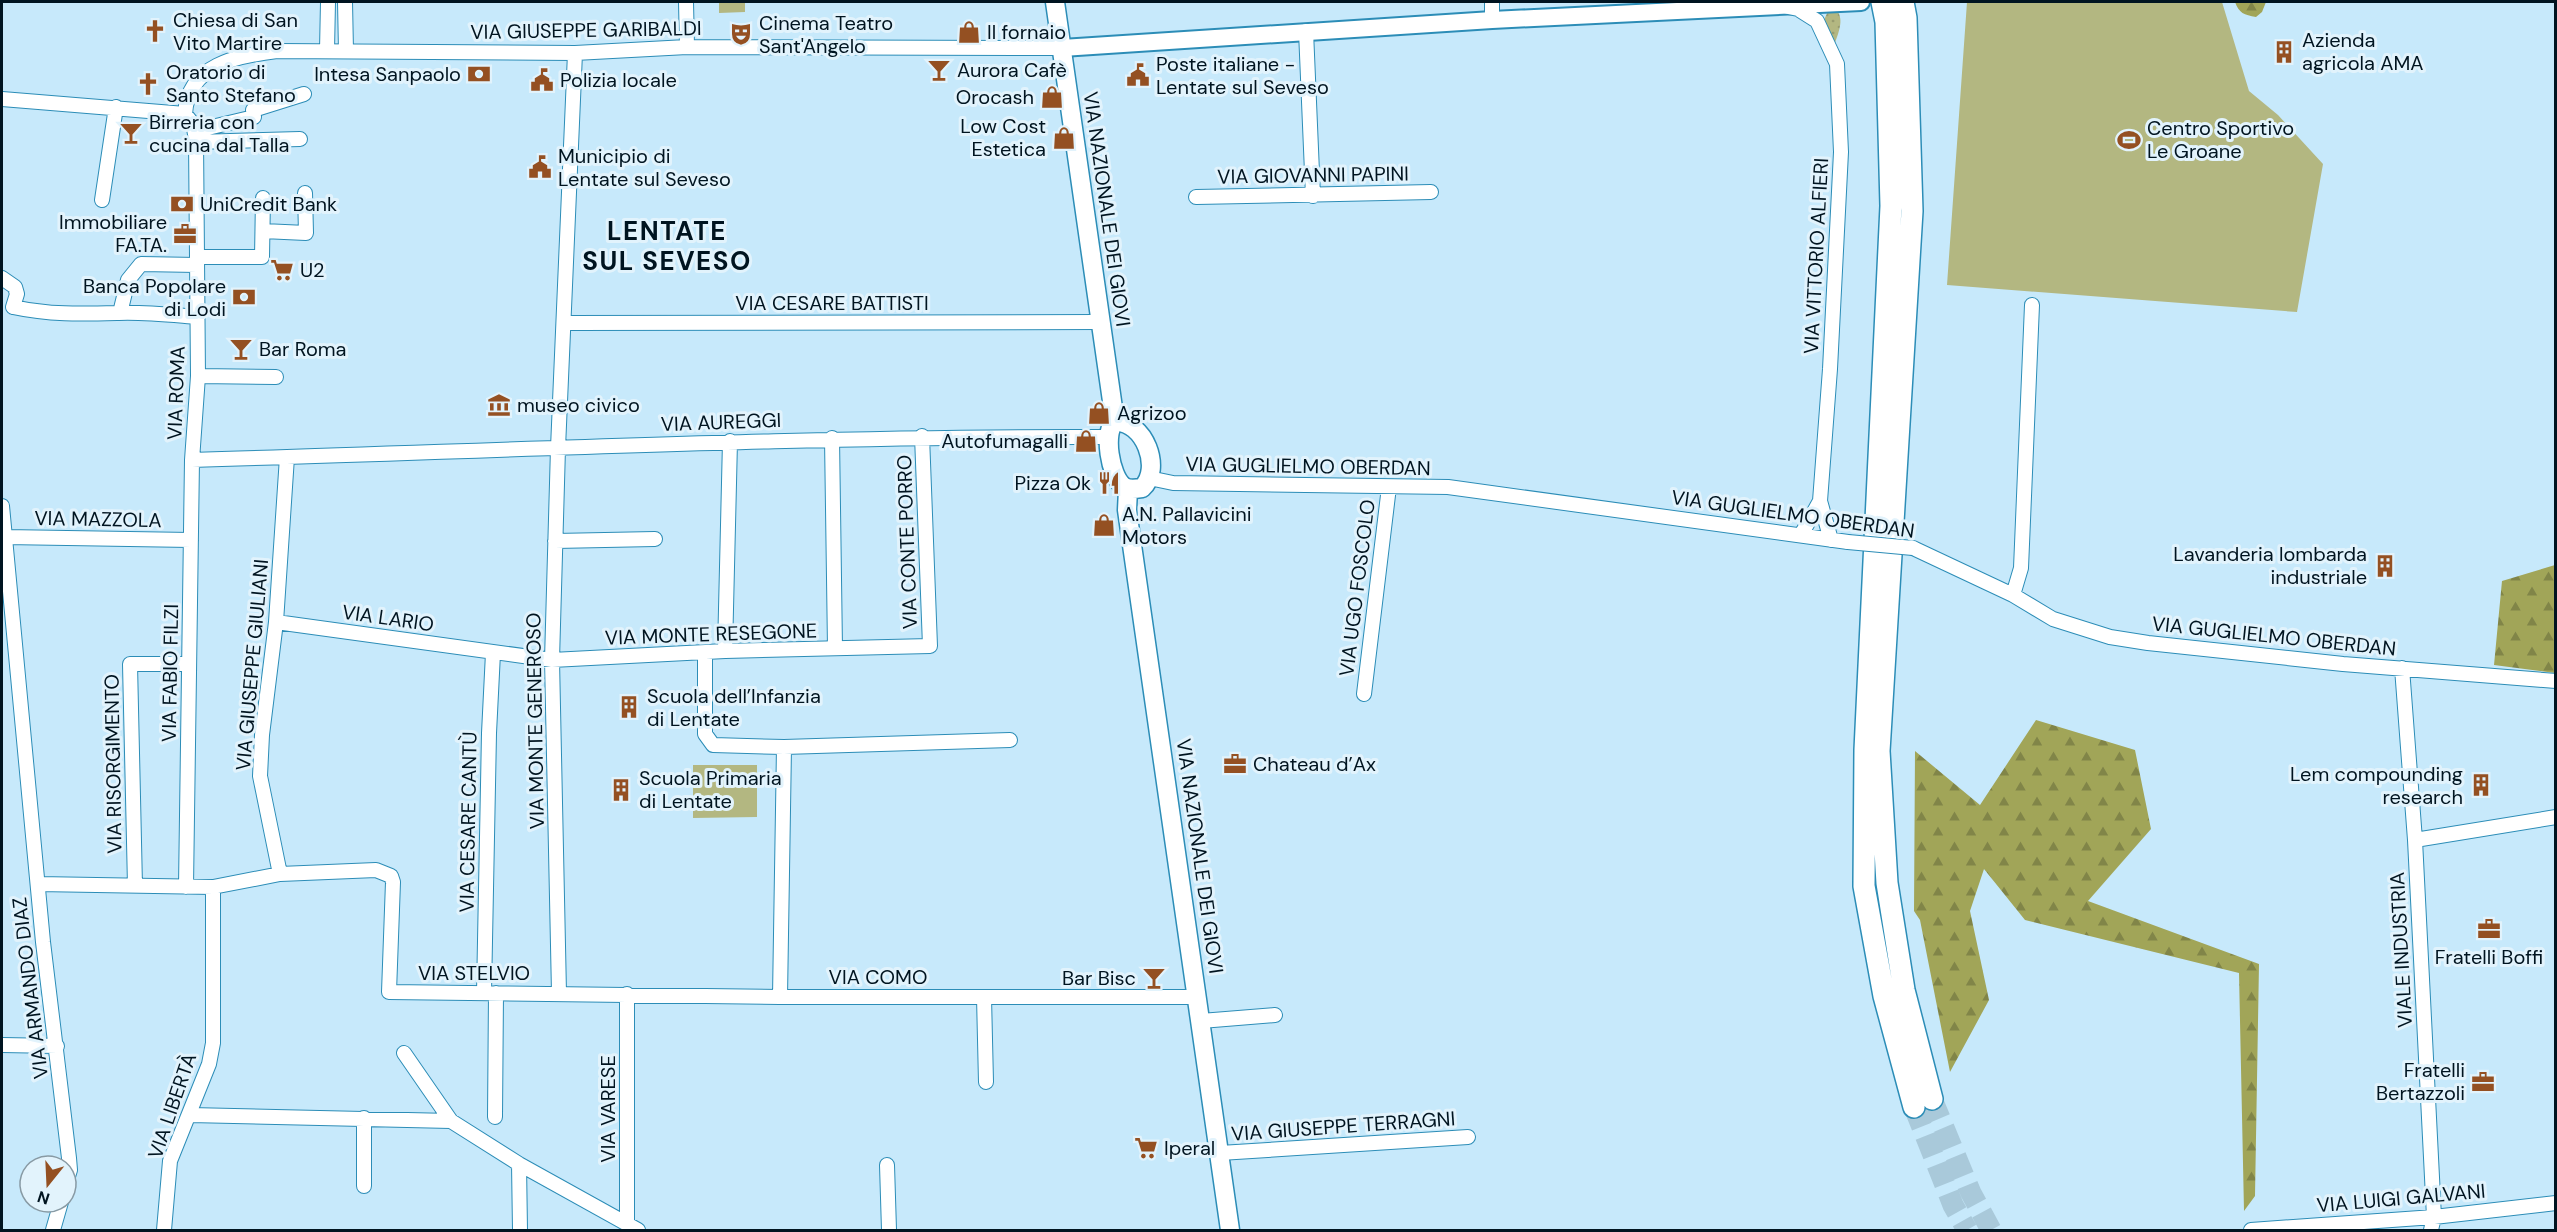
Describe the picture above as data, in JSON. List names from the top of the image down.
{
  "streets": {
    "main road": ["VIA NAZIONALE DEI GIOVI"],
    "street": [
      "VIA GIUSEPPE GARIBALDI",
      "VIA GIOVANNI PAPINI",
      "VIA VITTORIO ALFIERI",
      "VIA CESARE BATTISTI",
      "VIA ROMA",
      "VIA AUREGGI",
      "VIA GUGLIELMO OBERDAN",
      "VIA MAZZOLA",
      "VIA CONTE PORRO",
      "VIA UGO FOSCOLO",
      "VIA LARIO",
      "VIA MONTE RESEGONE",
      "VIA GIUSEPPE GIULIANI",
      "VIA FABIO FILZI",
      "VIA MONTE GENEROSO",
      "VIA RISORGIMENTO",
      "VIA CESARE CANTÙ",
      "VIALE INDUSTRIA",
      "VIA STELVIO",
      "VIA COMO",
      "VIA ARMANDO DIAZ",
      "VIA LIBERTÀ",
      "VIA VARESE",
      "VIA GIUSEPPE TERRAGNI",
      "VIA LUIGI GALVANI"
    ]
  },
  "crossings": [
    ["VIA GIUSEPPE GARIBALDI", "VIA NAZIONALE DEI GIOVI"],
    ["VIA GIUSEPPE GARIBALDI", "VIA ROMA"],
    ["VIA GIUSEPPE GARIBALDI", "VIA MONTE GENEROSO"],
    ["VIA NAZIONALE DEI GIOVI", "VIA CESARE BATTISTI"],
    ["VIA NAZIONALE DEI GIOVI", "VIA AUREGGI"],
    ["VIA NAZIONALE DEI GIOVI", "VIA COMO"],
    ["VIA NAZIONALE DEI GIOVI", "VIA GIUSEPPE TERRAGNI"],
    ["VIA VITTORIO ALFIERI", "VIA GUGLIELMO OBERDAN"],
    ["VIA CESARE BATTISTI", "VIA MONTE GENEROSO"],
    ["VIA ROMA", "VIA AUREGGI"],
    ["VIA ROMA", "VIA FABIO FILZI"],
    ["VIA AUREGGI", "VIA CONTE PORRO"],
    ["VIA AUREGGI", "VIA GIUSEPPE GIULIANI"],
    ["VIA AUREGGI", "VIA FABIO FILZI"],
    ["VIA AUREGGI", "VIA MONTE GENEROSO"],
    ["VIA GUGLIELMO OBERDAN", "VIA UGO FOSCOLO"],
    ["VIA GUGLIELMO OBERDAN", "VIALE INDUSTRIA"],
    ["VIA MAZZOLA", "VIA FABIO FILZI"],
    ["VIA MAZZOLA", "VIA ARMANDO DIAZ"],
    ["VIA CONTE PORRO", "VIA MONTE RESEGONE"],
    ["VIA LARIO", "VIA MONTE RESEGONE"],
    ["VIA LARIO", "VIA GIUSEPPE GIULIANI"],
    ["VIA LARIO", "VIA CESARE CANTÙ"],
    ["VIA MONTE RESEGONE", "VIA MONTE GENEROSO"],
    ["VIA MONTE RESEGONE", "VIA CESARE CANTÙ"],
    ["VIA GIUSEPPE GIULIANI", "VIA STELVIO"],
    ["VIA FABIO FILZI", "VIA RISORGIMENTO"],
    ["VIA MONTE GENEROSO", "VIA STELVIO"],
    ["VIA MONTE GENEROSO", "VIA COMO"],
    ["VIA CESARE CANTÙ", "VIA STELVIO"],
    ["VIALE INDUSTRIA", "VIA LUIGI GALVANI"],
    ["VIA STELVIO", "VIA COMO"],
    ["VIA COMO", "VIA VARESE"]
  ],
  "districts": ["LENTATE SUL SEVESO"],
  "places": {
    "church": ["Chiesa di San Vito Martire", "Oratorio di Santo Stefano"],
    "shop": [
      "Il fornaio",
      "Orocash",
      "Low Cost Estetica",
      "Agrizoo",
      "Autofumagalli",
      "A.N. Pallavicini Motors"
    ],
    "theatre": ["Cinema Teatro Sant'Angelo"],
    "building": [
      "Azienda agricola AMA",
      "Lavanderia lombarda industriale",
      "Scuola dell’Infanzia di Lentate",
      "Lem compounding research",
      "Scuola Primaria di Lentate"
    ],
    "bar": [
      "Aurora Cafè",
      "Birreria con cucina dal Talla",
      "Bar Roma",
      "Bar Bisc"
    ],
    "bank": ["Intesa Sanpaolo", "UniCredit Bank", "Banca Popolare di Lodi"],
    "public building": ["Poste italiane - Lentate sul Seveso", "Polizia locale", "Municipio di Lentate sul Seveso"],
    "sports": ["Centro Sportivo Le Groane"],
    "office": [
      "Immobiliare FA.TA.",
      "Chateau d’Ax",
      "Fratelli Boffi",
      "Fratelli Bertazzoli"
    ],
    "supermarket": ["U2", "Iperal"],
    "museum": ["museo civico"],
    "restaurant": ["Pizza Ok"]
  },
  "north": "bottom"
}
